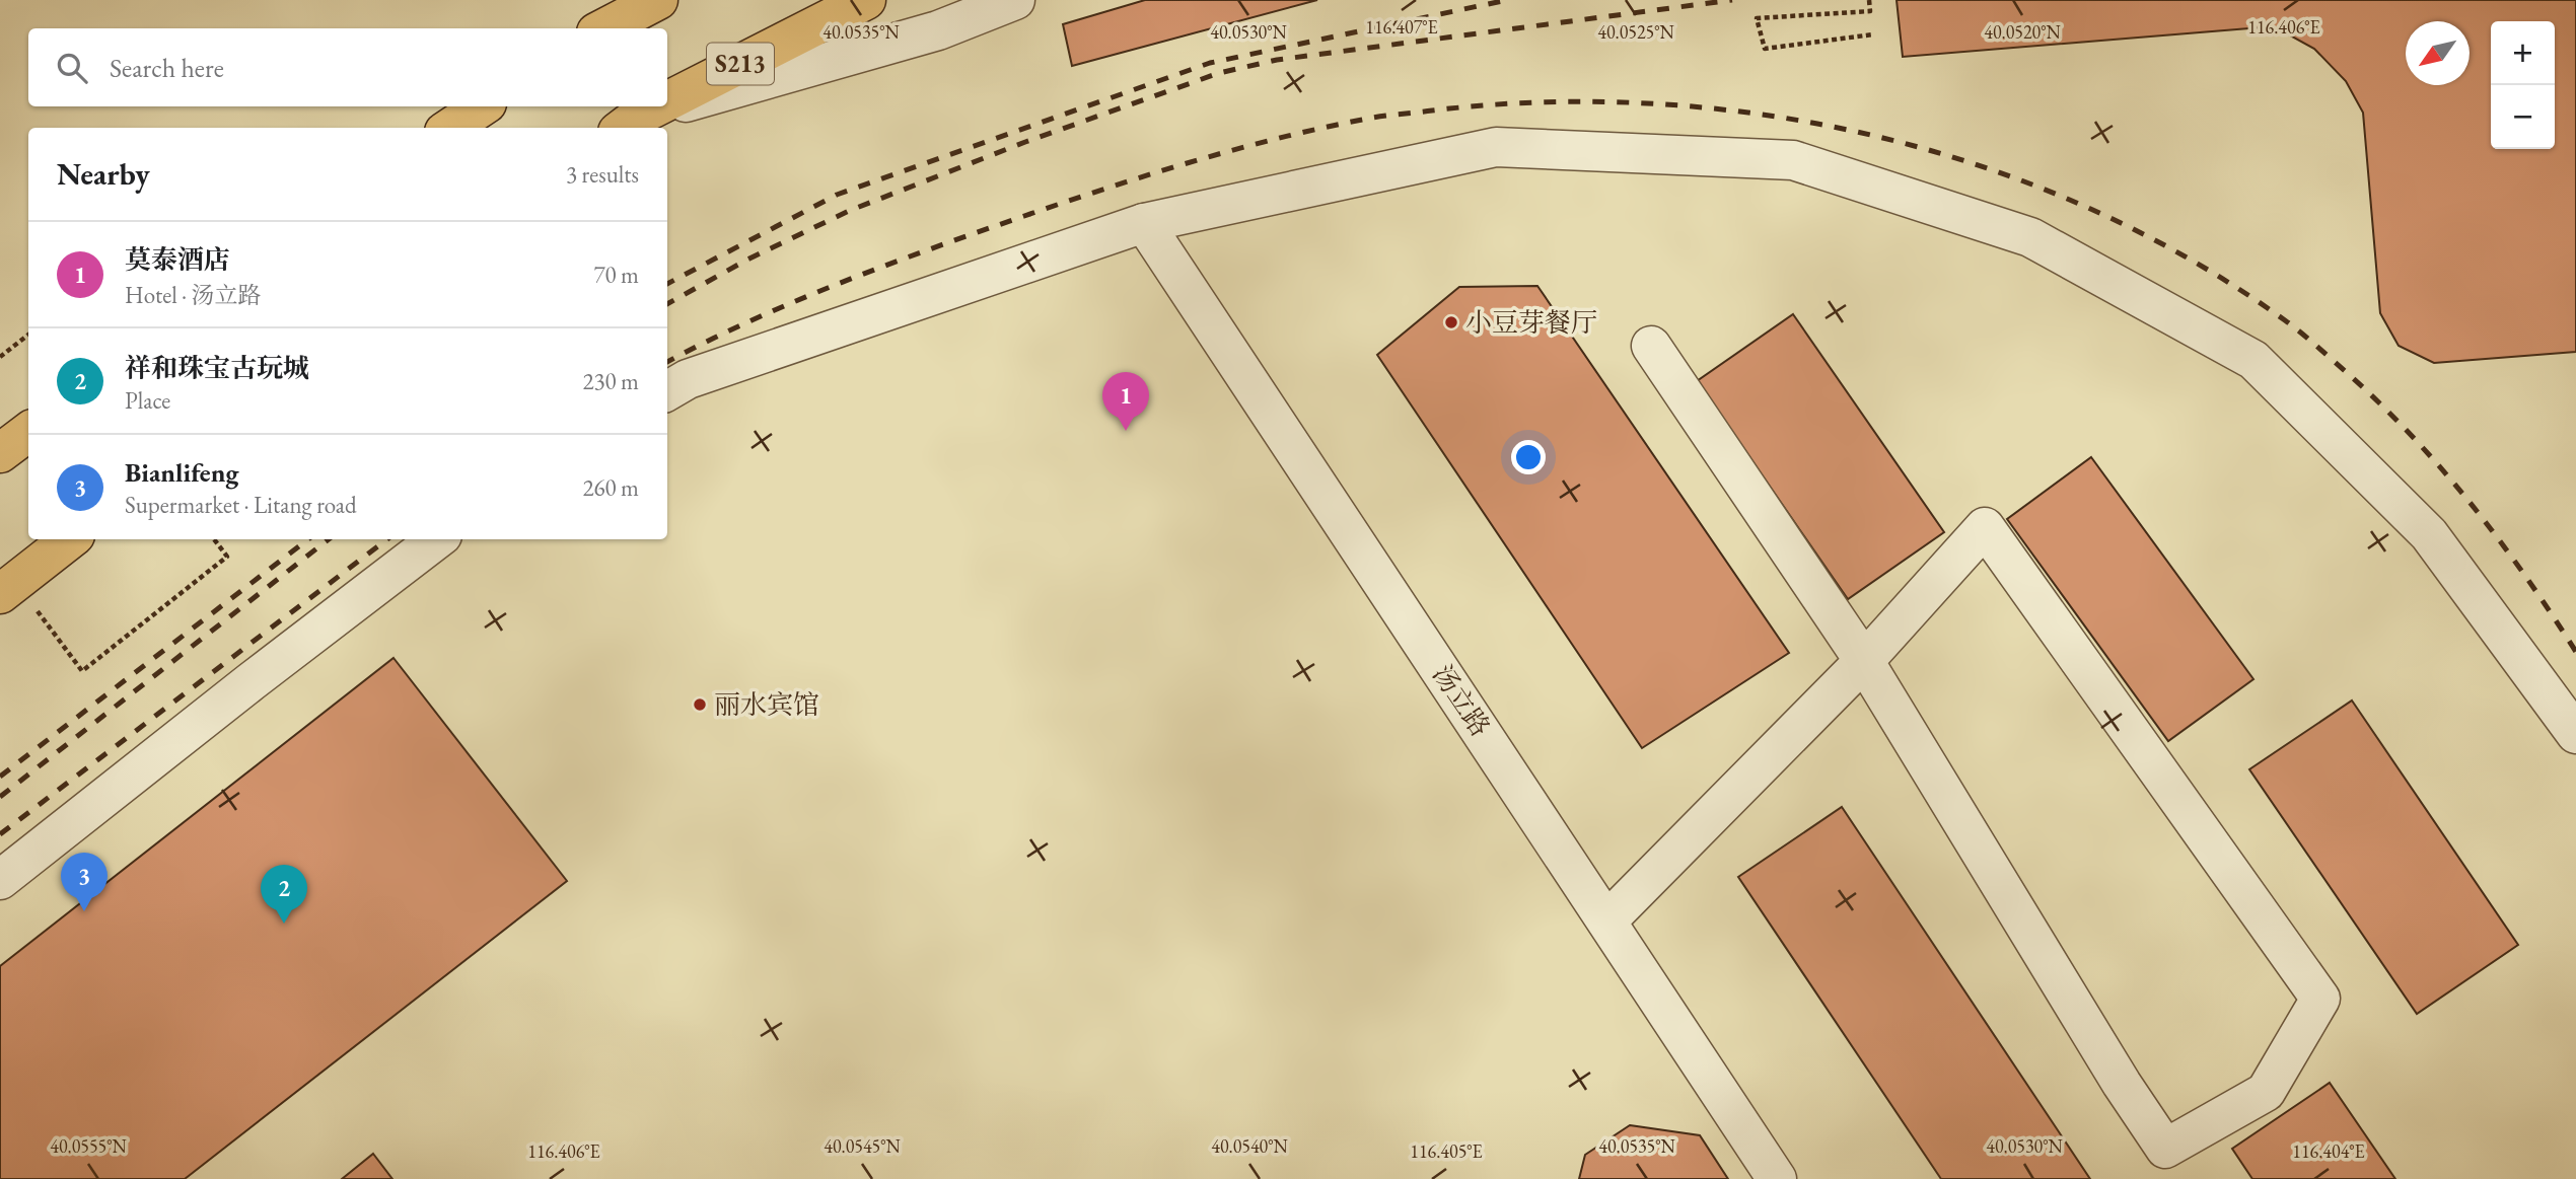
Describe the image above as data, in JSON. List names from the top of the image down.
{
  "streets": {
    "main road": ["S213"],
    "street": ["汤立路"]
  },
  "places": ["小豆芽餐厅", "丽水宾馆"],
  "north": "bottom left",
  "page": {
    "map_buttons": ["+", "−"],
    "search": "Search here",
    "heading": ["Nearby", "3 results"],
    "list": [
      {
        "mark": "1",
        "name": "莫泰酒店",
        "note": "Hotel · 汤立路",
        "value": "70 m"
      },
      {
        "mark": "2",
        "name": "祥和珠宝古玩城",
        "note": "Place",
        "value": "230 m"
      },
      {
        "mark": "3",
        "name": "Bianlifeng",
        "note": "Supermarket · Litang road",
        "value": "260 m"
      }
    ],
    "pins": ["1", "3", "2"]
  },
  "coordinates": [
    "116.407°E",
    "116.406°E",
    "40.0535°N",
    "40.0530°N",
    "40.0525°N",
    "40.0520°N",
    "40.0555°N",
    "40.0545°N",
    "40.0540°N",
    "116.405°E",
    "116.404°E"
  ]
}
